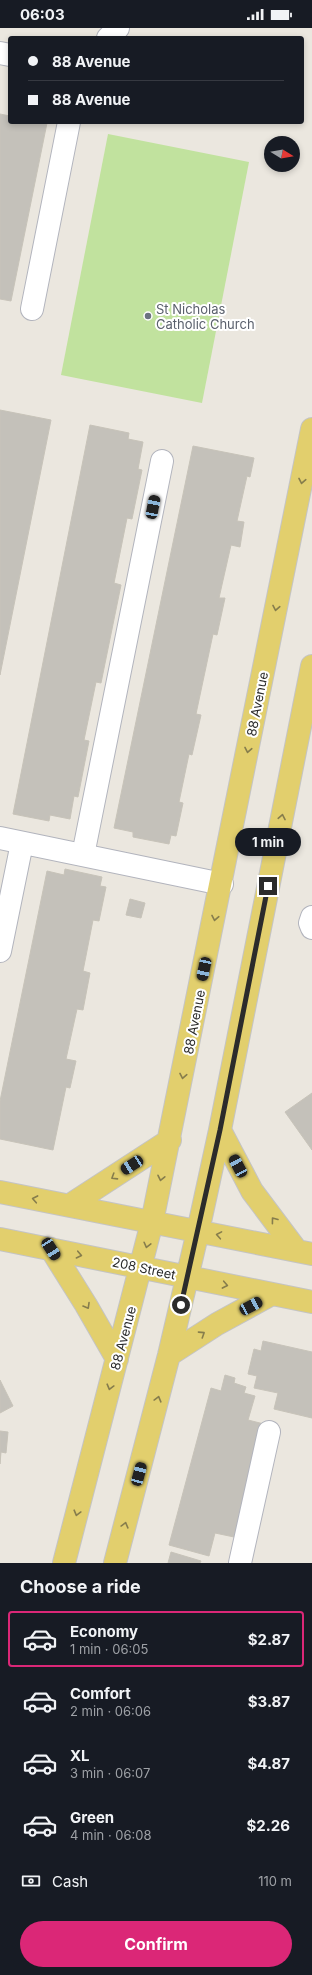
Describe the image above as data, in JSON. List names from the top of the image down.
{
  "streets": {
    "main road": ["88 Avenue", "208 Street"]
  },
  "crossings": [
    ["88 Avenue", "208 Street"]
  ],
  "places": ["St Nicholas Catholic Church"],
  "north": "right",
  "page": {
    "status": "06:03",
    "banner": ["88 Avenue", "88 Avenue"],
    "bubble": "1 min",
    "heading": "Choose a ride",
    "list": [
      {
        "name": "Economy",
        "note": "1 min · 06:05",
        "value": "$2.87"
      },
      {
        "name": "Comfort",
        "note": "2 min · 06:06",
        "value": "$3.87"
      },
      {
        "name": "XL",
        "note": "3 min · 06:07",
        "value": "$4.87"
      },
      {
        "name": "Green",
        "note": "4 min · 06:08",
        "value": "$2.26"
      }
    ],
    "pay": ["Cash", "110 m"],
    "buttons": "Confirm"
  }
}
